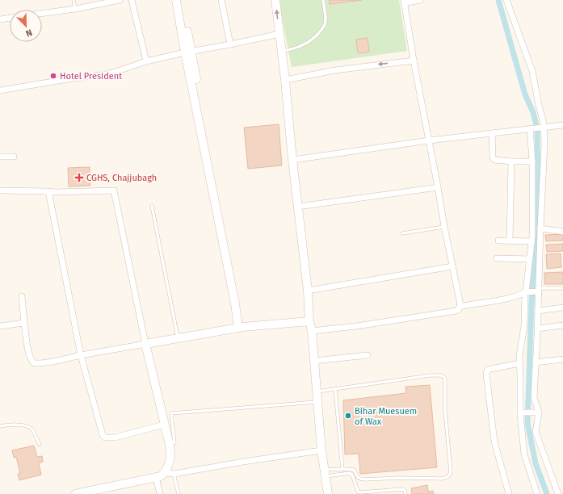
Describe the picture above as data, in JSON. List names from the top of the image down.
{
  "places": {
    "other": ["Hotel President", "Bihar Muesuem of Wax"],
    "health": ["CGHS, Chajjubagh"]
  },
  "north": "bottom right"
}
